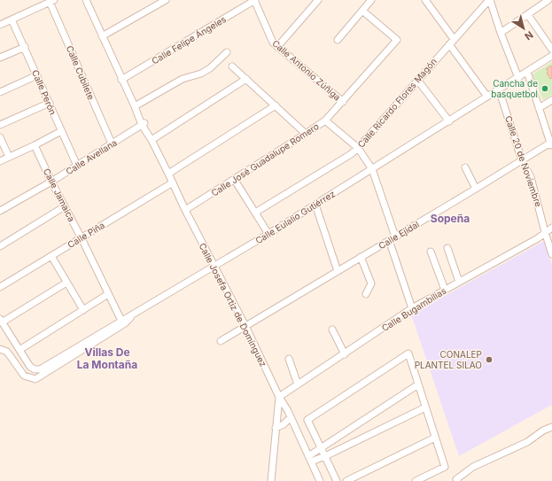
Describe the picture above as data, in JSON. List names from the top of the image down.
{
  "streets": {
    "street": [
      "Calle Felipe Ángeles",
      "Calle Antonio Zúñiga",
      "Calle Cubilete",
      "Calle Perón",
      "Calle Ricardo Flores Magón",
      "Calle Avellana",
      "Calle José Guadalupe Romero",
      "Calle 20 de Noviembre",
      "Calle Jamaica",
      "Calle Eulalio Gutiérrez",
      "Calle Piña",
      "Calle Ejidal",
      "Calle Josefa Ortiz de Domínguez",
      "Calle Bugambilias"
    ]
  },
  "crossings": [
    ["Calle Felipe Ángeles", "Calle Antonio Zúñiga"],
    ["Calle Felipe Ángeles", "Calle Josefa Ortiz de Domínguez"],
    ["Calle Antonio Zúñiga", "Calle José Guadalupe Romero"],
    ["Calle Cubilete", "Calle Avellana"],
    ["Calle Perón", "Calle Avellana"],
    ["Calle Avellana", "Calle Jamaica"],
    ["Calle Avellana", "Calle Josefa Ortiz de Domínguez"],
    ["Calle José Guadalupe Romero", "Calle Josefa Ortiz de Domínguez"],
    ["Calle 20 de Noviembre", "Calle Eulalio Gutiérrez"],
    ["Calle 20 de Noviembre", "Calle Ejidal"],
    ["Calle 20 de Noviembre", "Calle Bugambilias"],
    ["Calle Jamaica", "Calle Eulalio Gutiérrez"],
    ["Calle Jamaica", "Calle Piña"],
    ["Calle Eulalio Gutiérrez", "Calle Josefa Ortiz de Domínguez"],
    ["Calle Piña", "Calle Josefa Ortiz de Domínguez"],
    ["Calle Ejidal", "Calle Josefa Ortiz de Domínguez"],
    ["Calle Josefa Ortiz de Domínguez", "Calle Bugambilias"]
  ],
  "districts": ["Sopeña", "Villas De La Montaña"],
  "places": ["Cancha de basquetbol", "CONALEP PLANTEL SILAO"],
  "north": "bottom right"
}
